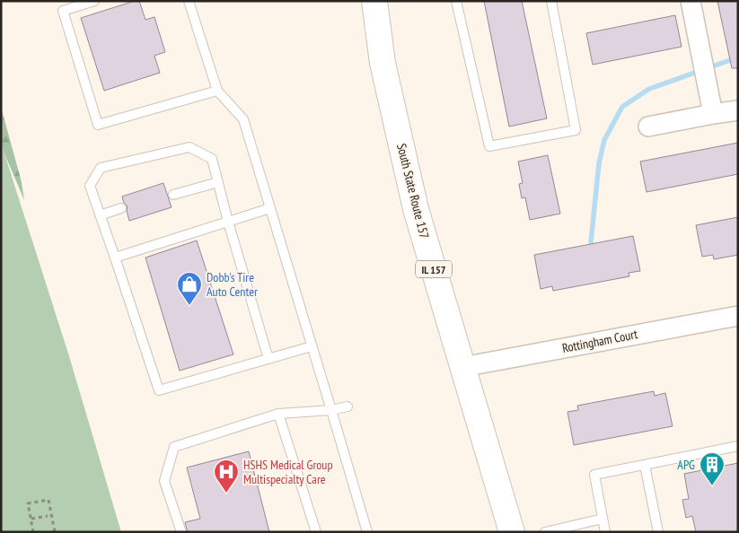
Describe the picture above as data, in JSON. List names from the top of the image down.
{
  "streets": {
    "main road": ["South State Route 157", "IL 157"],
    "street": ["Rottingham Court"]
  },
  "crossings": [
    ["South State Route 157", "Rottingham Court"]
  ],
  "places": {
    "shop": ["Dobb's Tire Auto Center"],
    "building": ["APG"],
    "hospital": ["HSHS Medical Group Multispecialty Care"]
  }
}
